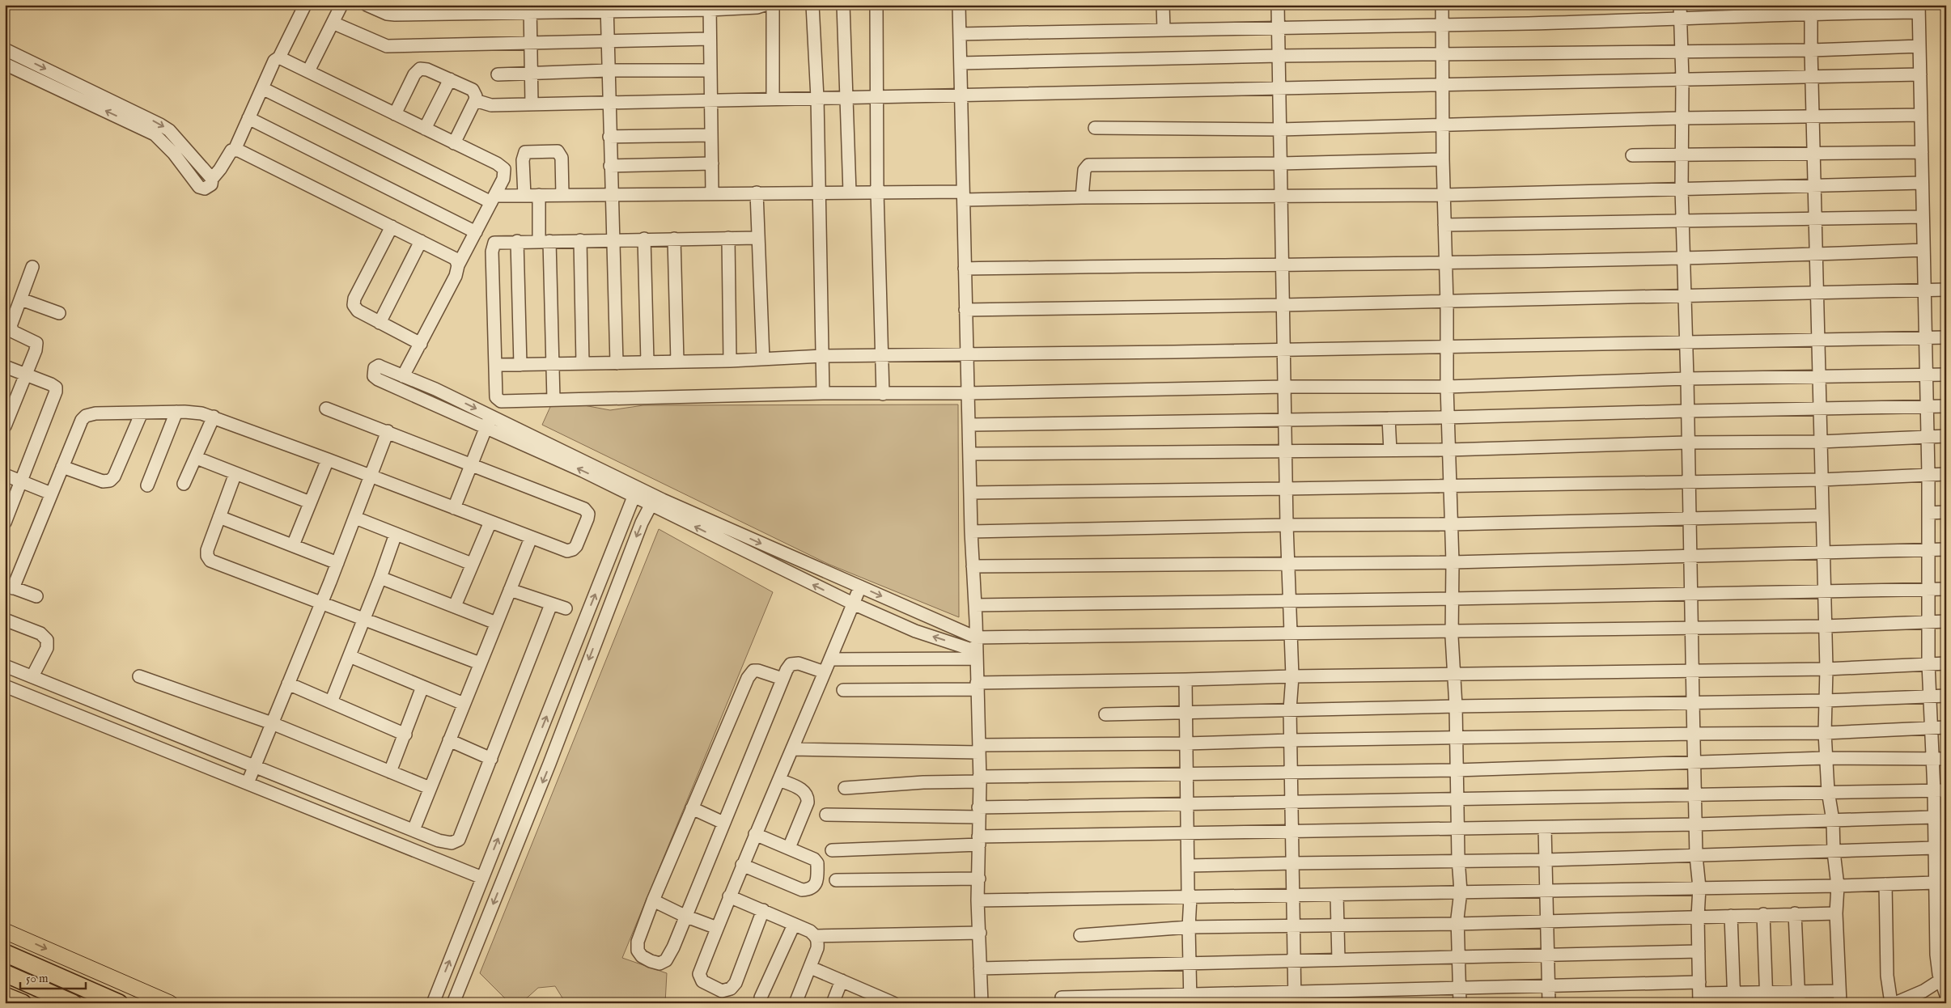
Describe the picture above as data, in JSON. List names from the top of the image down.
{
  "scale_bar": "50 m"
}
